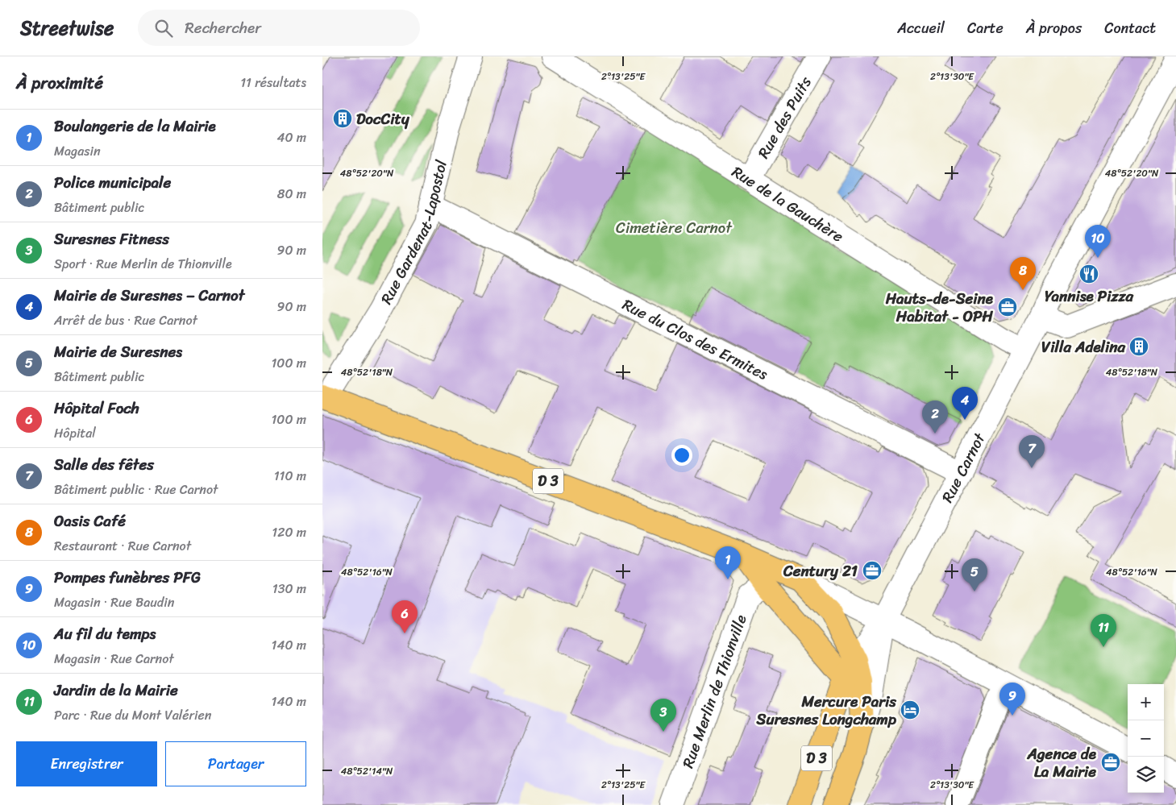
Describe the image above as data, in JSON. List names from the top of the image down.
{
  "streets": {
    "main road": ["D 3"],
    "street": [
      "Rue des Puits",
      "Rue de la Gauchère",
      "Rue Gardenat-Lapostol",
      "Rue du Clos des Ermites",
      "Rue Carnot",
      "Rue Merlin de Thionville"
    ]
  },
  "crossings": [
    ["Rue des Puits", "Rue de la Gauchère"],
    ["Rue de la Gauchère", "Rue Carnot"],
    ["Rue Gardenat-Lapostol", "Rue du Clos des Ermites"],
    ["Rue Gardenat-Lapostol", "D 3"],
    ["Rue du Clos des Ermites", "Rue Carnot"],
    ["Rue Carnot", "D 3"],
    ["D 3", "Rue Merlin de Thionville"]
  ],
  "parks": ["Cimetière Carnot"],
  "places": {
    "building": ["DocCity", "Villa Adelina"],
    "restaurant": ["Yannise Pizza"],
    "office": ["Hauts-de-Seine Habitat - OPH", "Century 21", "Agence de La Mairie"],
    "hotel": ["Mercure Paris Suresnes Longchamp"]
  },
  "page": {
    "header": "Streetwise",
    "search": "Rechercher",
    "nav": [
      "Accueil",
      "Carte",
      "À propos",
      "Contact"
    ],
    "heading": ["À proximité", "11 résultats"],
    "list": [
      {
        "mark": "1",
        "name": "Boulangerie de la Mairie",
        "note": "Magasin",
        "value": "40 m"
      },
      {
        "mark": "2",
        "name": "Police municipale",
        "note": "Bâtiment public",
        "value": "80 m"
      },
      {
        "mark": "3",
        "name": "Suresnes Fitness",
        "note": "Sport · Rue Merlin de Thionville",
        "value": "90 m"
      },
      {
        "mark": "4",
        "name": "Mairie de Suresnes – Carnot",
        "note": "Arrêt de bus · Rue Carnot",
        "value": "90 m"
      },
      {
        "mark": "5",
        "name": "Mairie de Suresnes",
        "note": "Bâtiment public",
        "value": "100 m"
      },
      {
        "mark": "6",
        "name": "Hôpital Foch",
        "note": "Hôpital",
        "value": "100 m"
      },
      {
        "mark": "7",
        "name": "Salle des fêtes",
        "note": "Bâtiment public · Rue Carnot",
        "value": "110 m"
      },
      {
        "mark": "8",
        "name": "Oasis Café",
        "note": "Restaurant · Rue Carnot",
        "value": "120 m"
      },
      {
        "mark": "9",
        "name": "Pompes funèbres PFG",
        "note": "Magasin · Rue Baudin",
        "value": "130 m"
      },
      {
        "mark": "10",
        "name": "Au fil du temps",
        "note": "Magasin · Rue Carnot",
        "value": "140 m"
      },
      {
        "mark": "11",
        "name": "Jardin de la Mairie",
        "note": "Parc · Rue du Mont Valérien",
        "value": "140 m"
      }
    ],
    "pins": [
      "10",
      "8",
      "4",
      "2",
      "7",
      "1",
      "5",
      "6",
      "11",
      "9",
      "3"
    ],
    "map_buttons": ["+", "−"],
    "buttons": ["Enregistrer", "Partager"]
  },
  "coordinates": [
    "2°13'25\"E",
    "2°13'30\"E",
    "48°52'20\"N",
    "48°52'18\"N",
    "48°52'16\"N",
    "48°52'14\"N"
  ]
}
